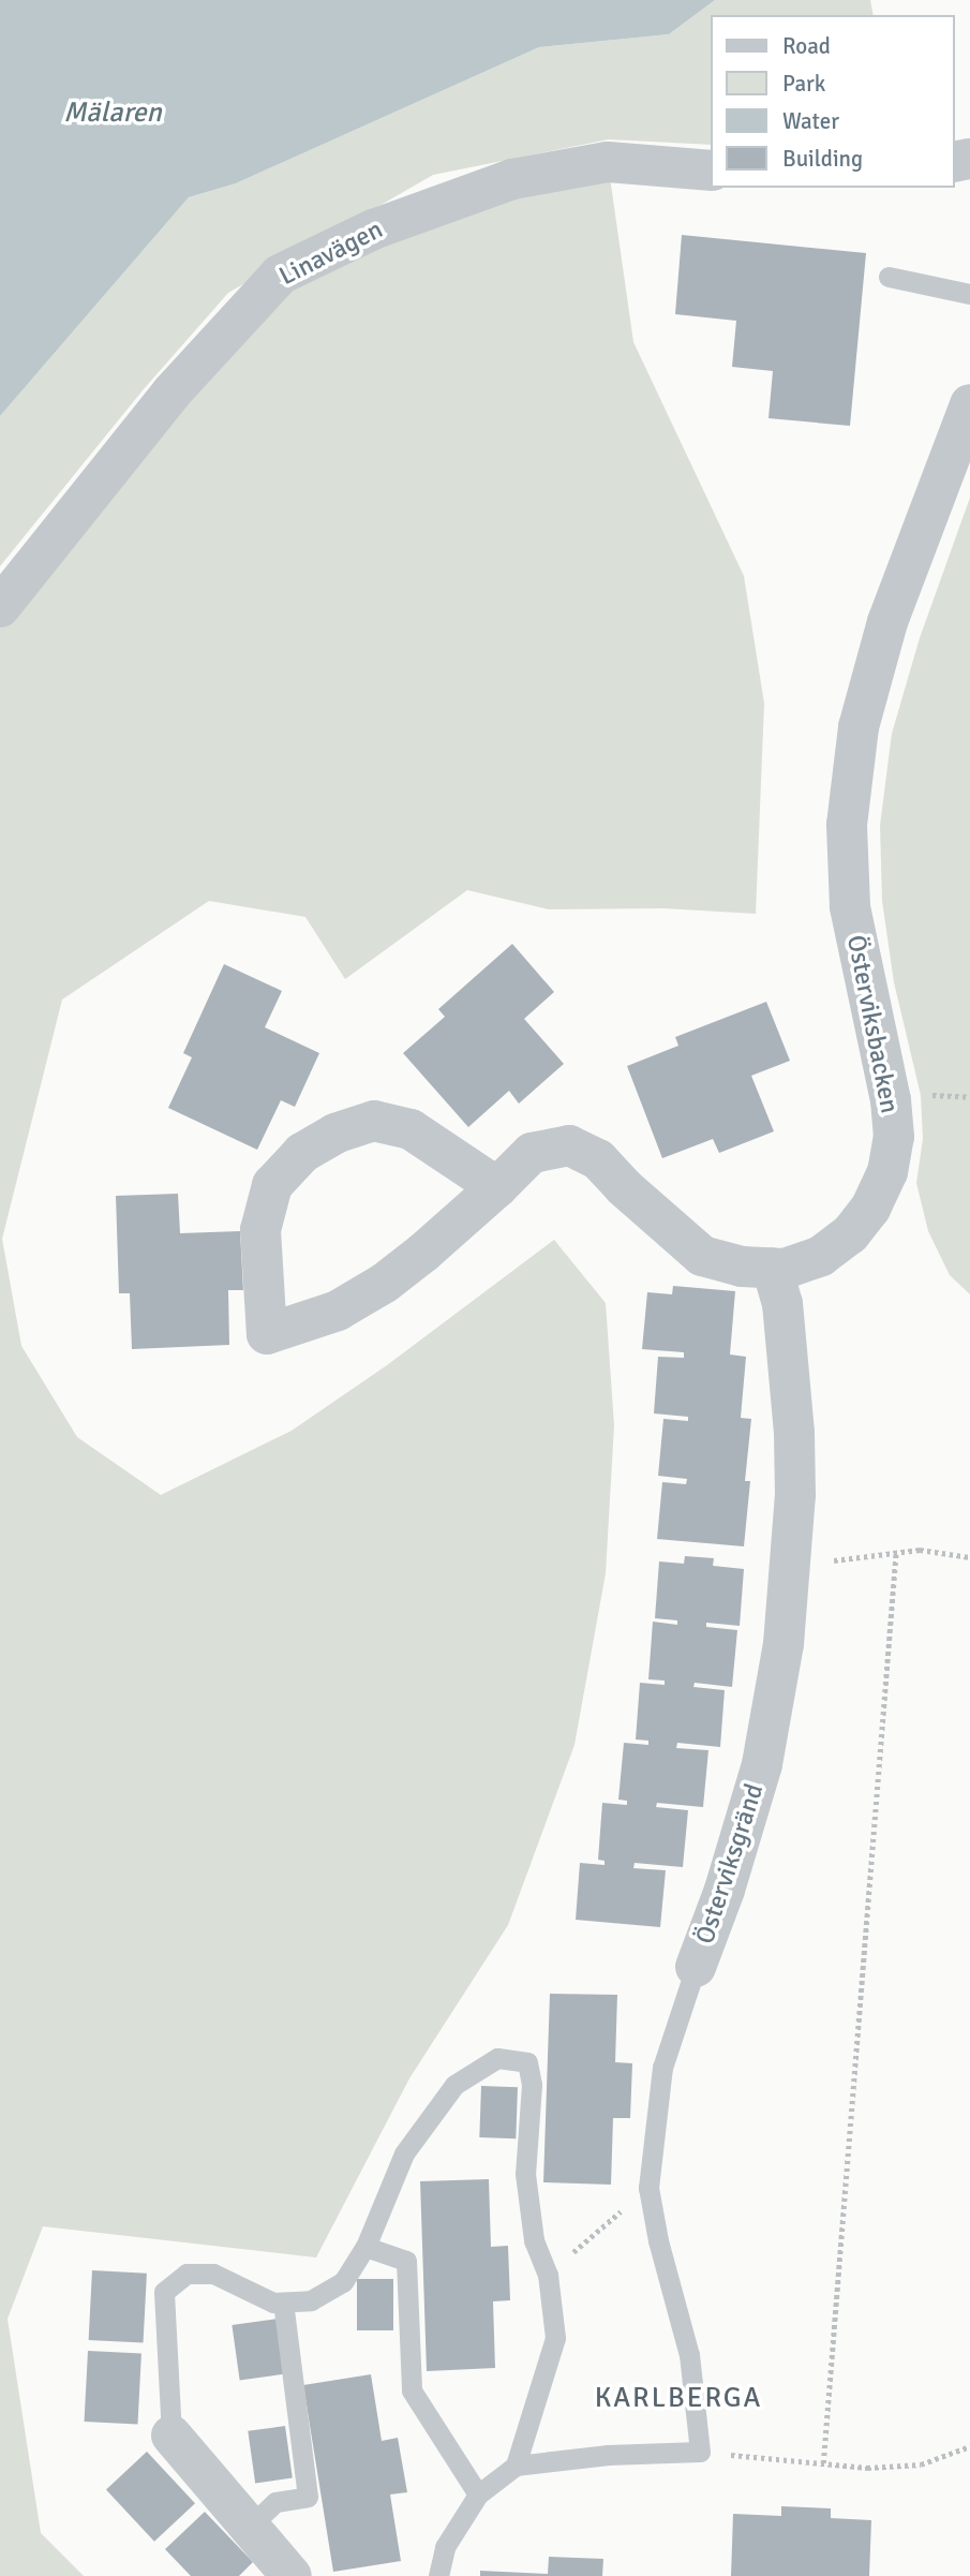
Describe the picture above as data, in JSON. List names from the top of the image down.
{
  "streets": {
    "street": ["Linavägen", "Österviksbacken", "Österviksgränd"]
  },
  "crossings": [
    ["Österviksbacken", "Österviksgränd"]
  ],
  "districts": ["KARLBERGA"],
  "water": ["Mälaren"],
  "legend": [
    "Road",
    "Park",
    "Water",
    "Building"
  ]
}
